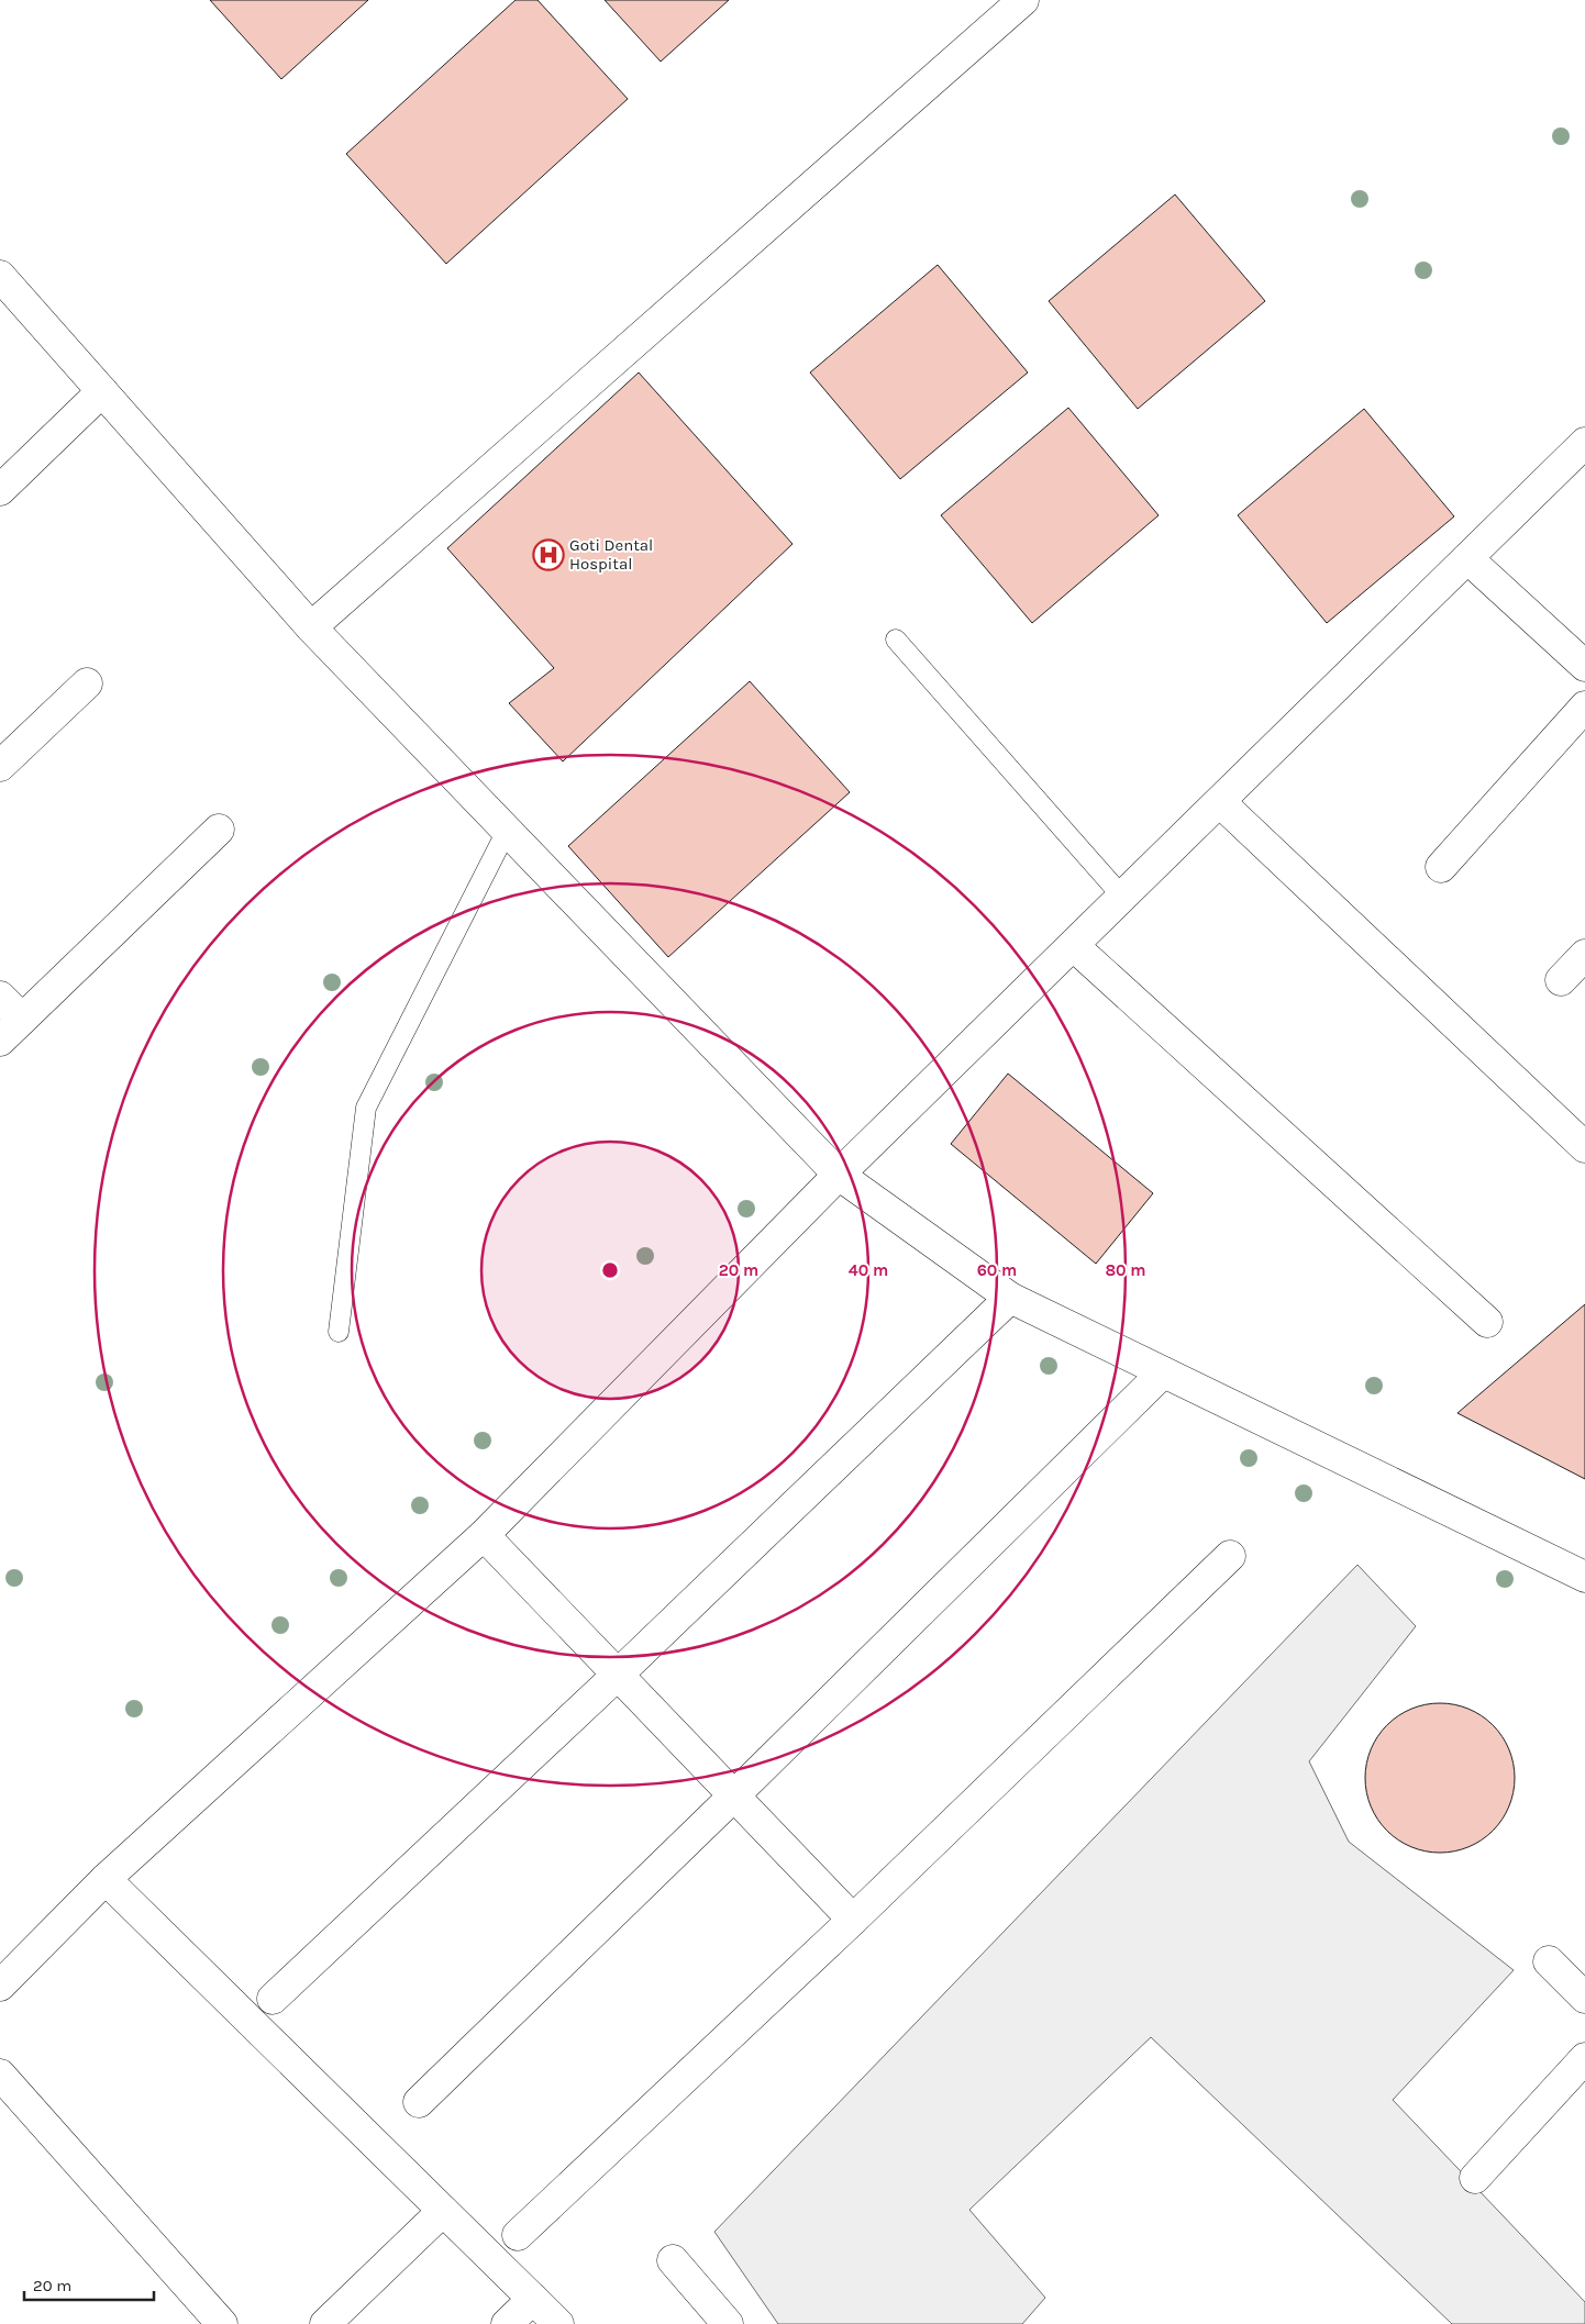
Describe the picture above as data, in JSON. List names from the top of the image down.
{
  "places": {
    "hospital": ["Goti Dental Hospital"]
  },
  "scale_bar": "20 m",
  "rings": [
    "20 m",
    "40 m",
    "60 m",
    "80 m"
  ]
}
